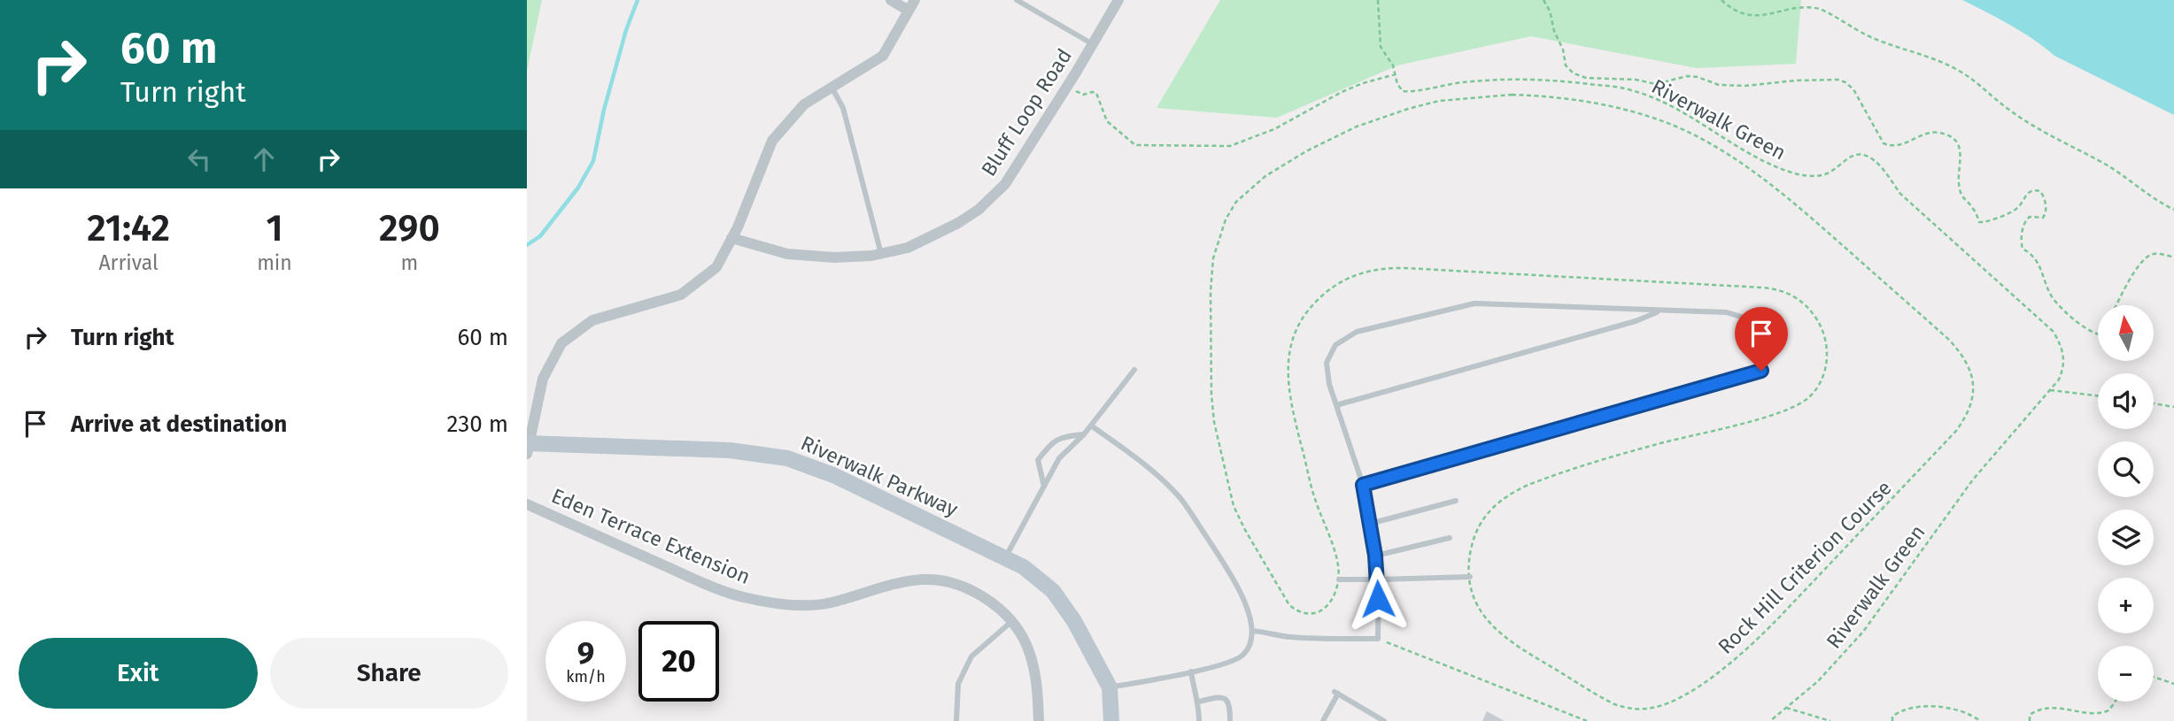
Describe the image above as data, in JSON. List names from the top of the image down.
{
  "streets": {
    "street": ["Bluff Loop Road", "Riverwalk Parkway", "Eden Terrace Extension"],
    "path": ["Riverwalk Green", "Rock Hill Criterion Course"]
  },
  "north": "top",
  "page": {
    "turn": ["60 m", "Turn right"],
    "eta": [
      "21:42",
      "Arrival",
      "1",
      "min",
      "290",
      "m"
    ],
    "list": [
      {
        "name": "Turn right",
        "value": "60 m"
      },
      {
        "name": "Arrive at destination",
        "value": "230 m"
      }
    ],
    "map_buttons": ["+", "−"],
    "speed": "9 km/h",
    "limit": "20",
    "buttons": ["Exit", "Share"]
  }
}
